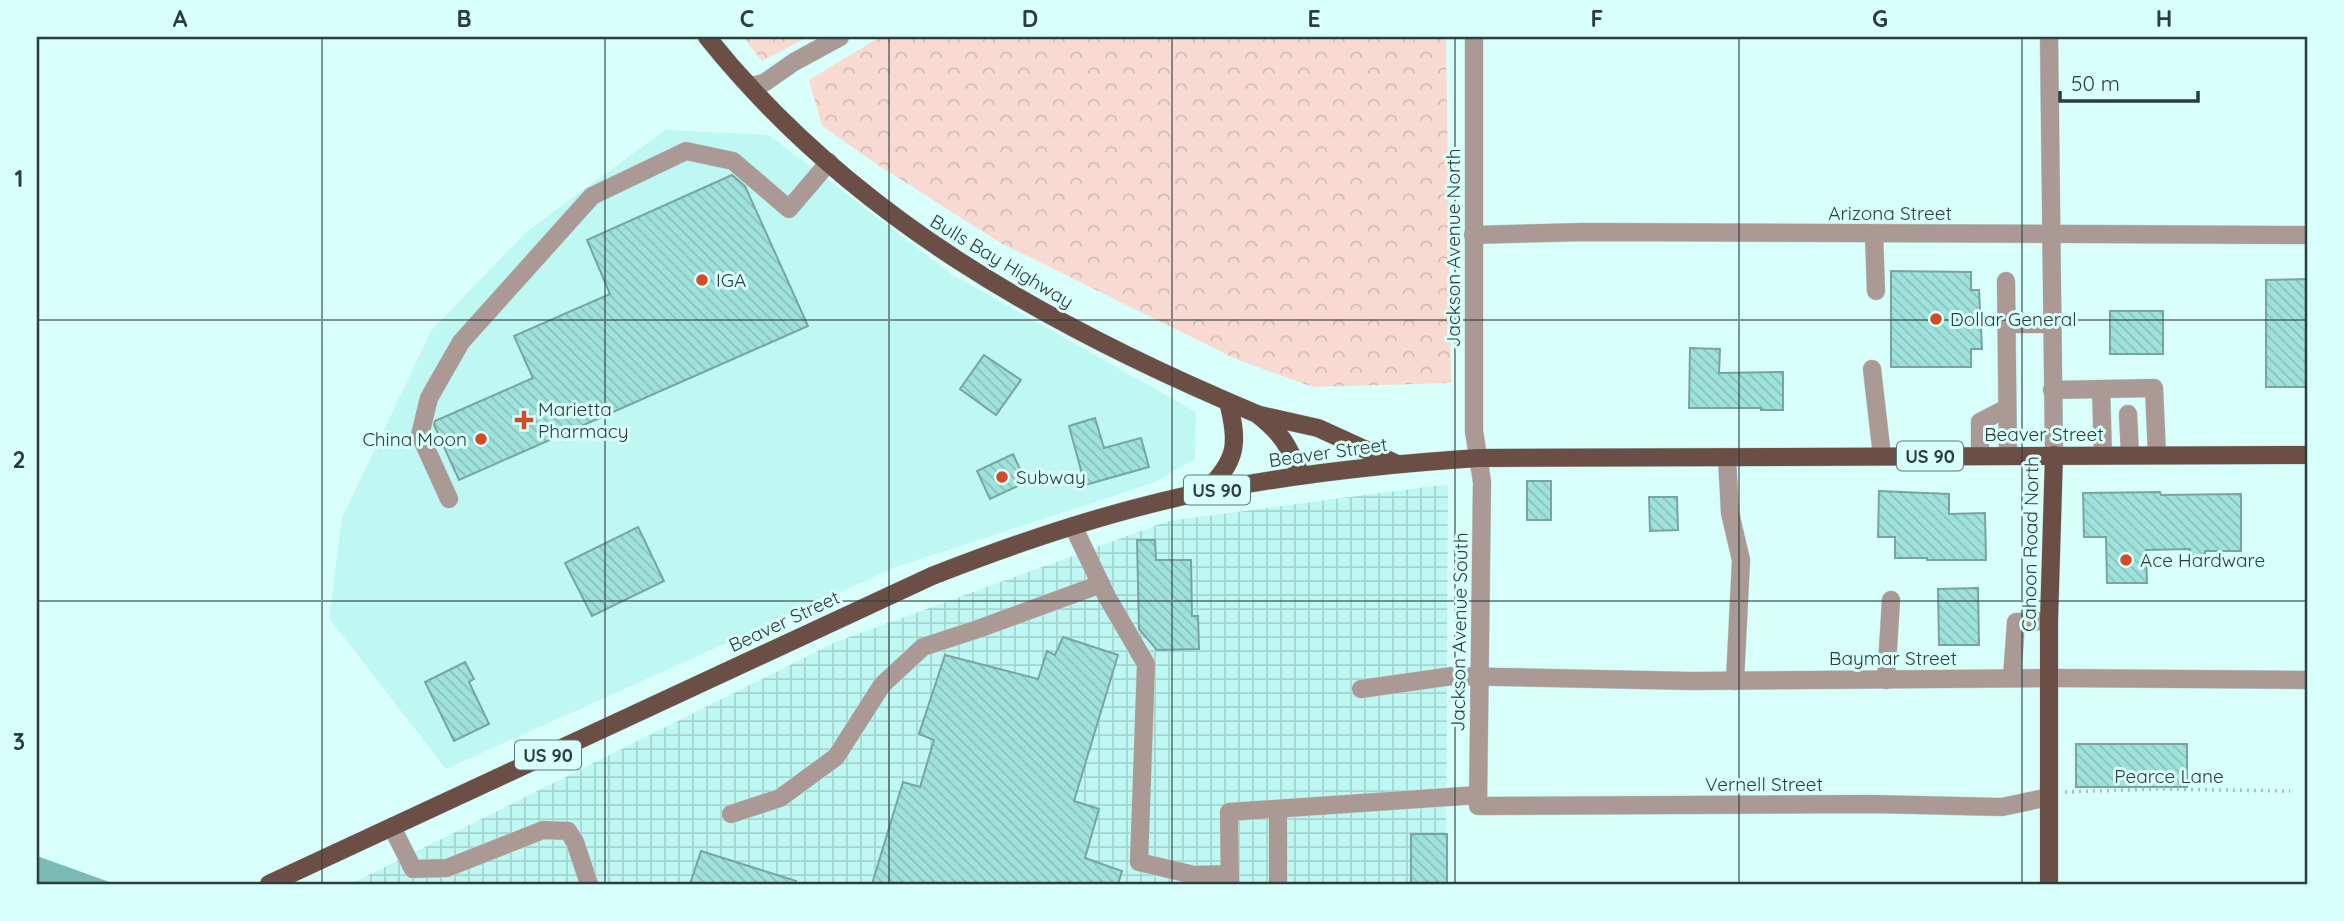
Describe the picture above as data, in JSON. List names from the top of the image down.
{
  "streets": {
    "main road": [
      "Bulls Bay Highway",
      "Beaver Street",
      "US 90",
      "Cahoon Road North"
    ],
    "street": [
      "Arizona Street",
      "Jackson Avenue North",
      "Jackson Avenue South",
      "Baymar Street",
      "Vernell Street"
    ],
    "path": ["Pearce Lane"]
  },
  "crossings": [
    ["Arizona Street", "Jackson Avenue North"],
    ["Arizona Street", "Cahoon Road North"],
    ["Jackson Avenue North", "Beaver Street"],
    ["Jackson Avenue North", "Jackson Avenue South"],
    ["Bulls Bay Highway", "Beaver Street"],
    ["Beaver Street", "Cahoon Road North"],
    ["Beaver Street", "Jackson Avenue South"],
    ["Cahoon Road North", "Baymar Street"],
    ["Cahoon Road North", "Pearce Lane"],
    ["Cahoon Road North", "Vernell Street"],
    ["Jackson Avenue South", "Baymar Street"],
    ["Jackson Avenue South", "Vernell Street"],
    ["Pearce Lane", "Vernell Street"]
  ],
  "places": {
    "other": [
      "IGA",
      "Dollar General",
      "China Moon",
      "Subway",
      "Ace Hardware"
    ],
    "health": ["Marietta Pharmacy"]
  },
  "scale_bar": "50 m",
  "grid": {
    "columns": [
      "A",
      "B",
      "C",
      "D",
      "E",
      "F",
      "G",
      "H"
    ],
    "rows": ["1", "2", "3"]
  }
}
